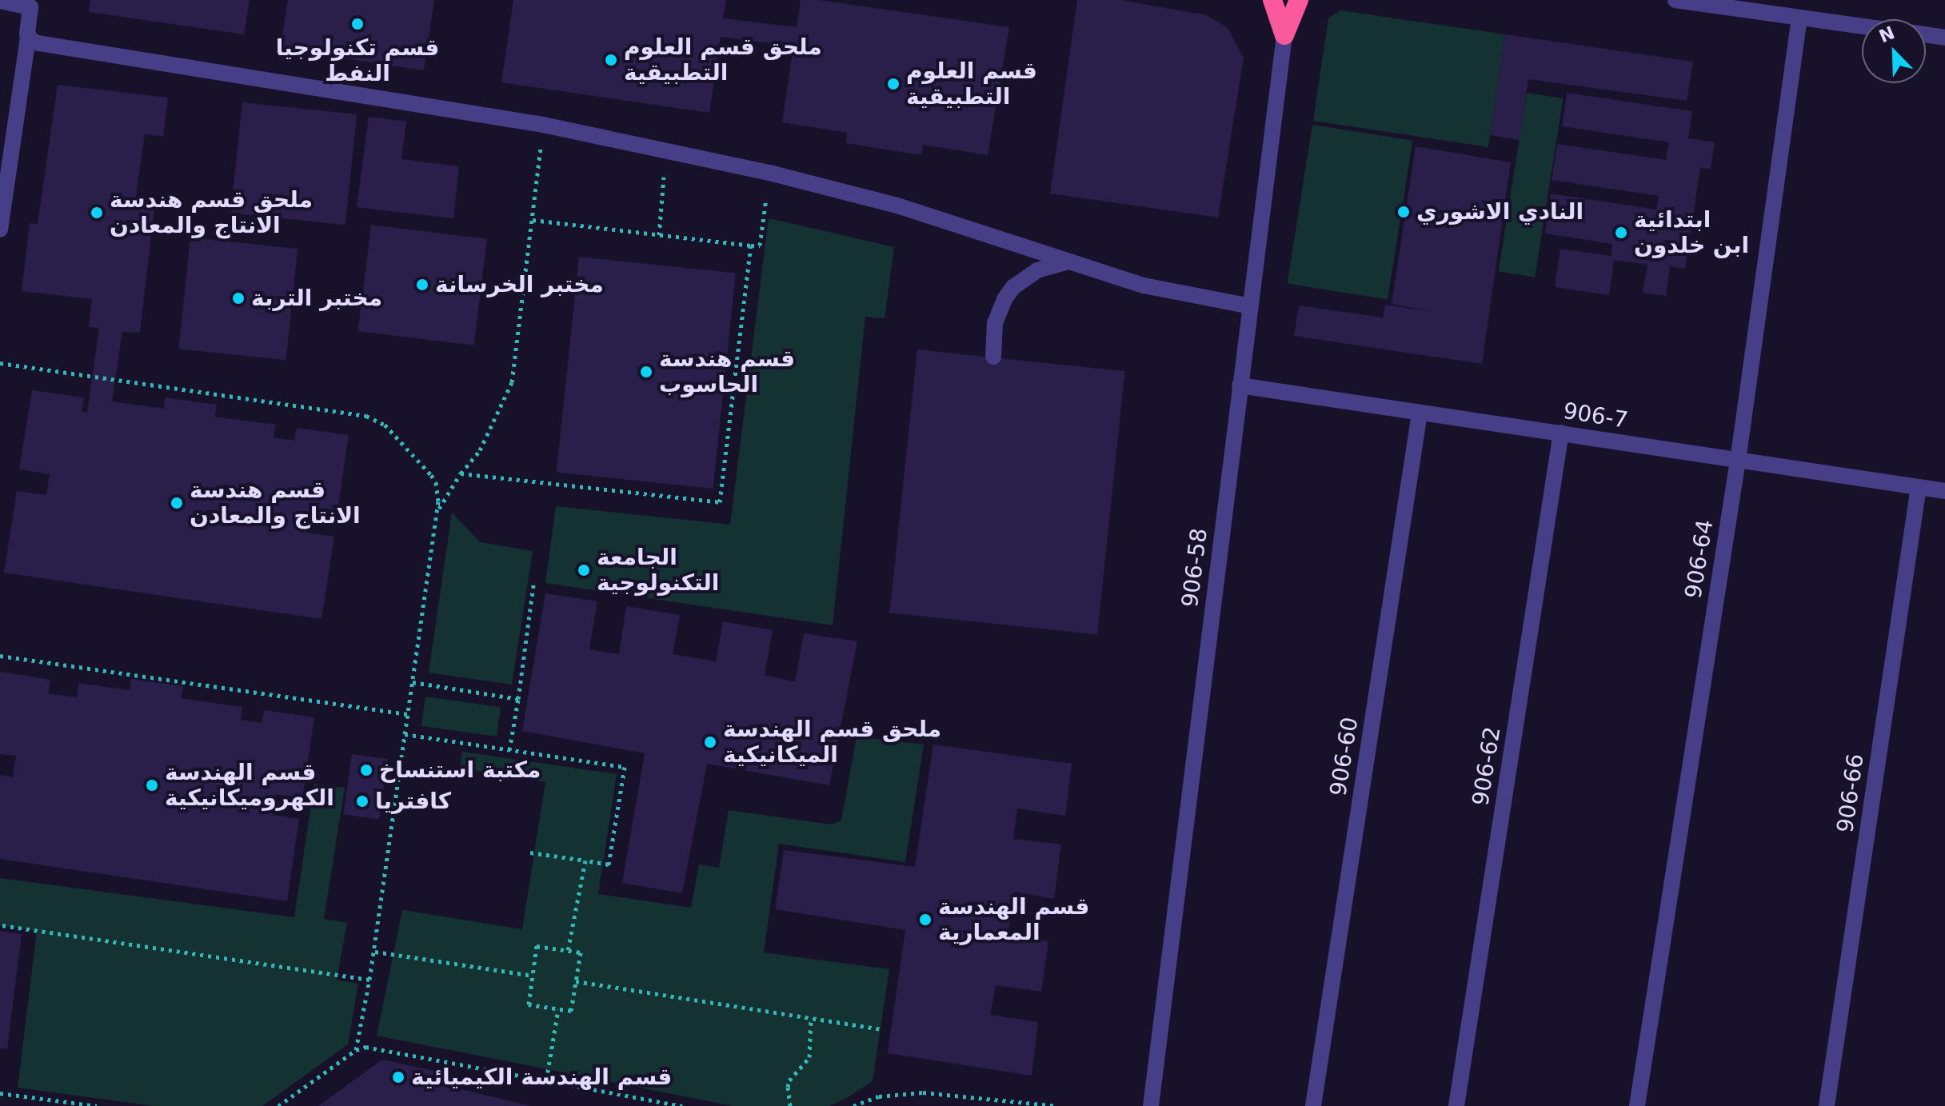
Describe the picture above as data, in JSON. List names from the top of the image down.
{
  "streets": {
    "street": [
      "906-7",
      "906-64",
      "906-58",
      "906-60",
      "906-62",
      "906-66"
    ]
  },
  "crossings": [
    ["906-7", "906-64"],
    ["906-7", "906-58"],
    ["906-7", "906-60"],
    ["906-7", "906-62"],
    ["906-7", "906-66"]
  ],
  "places": [
    "قسم تكنولوجيا النفط",
    "ملحق قسم العلوم التطبيقية",
    "قسم العلوم التطبيقية",
    "النادي الاشوري",
    "ملحق قسم هندسة الانتاج والمعادن",
    "ابتدائية ابن خلدون",
    "مختبر الخرسانة",
    "مختبر التربة",
    "قسم هندسة الحاسوب",
    "قسم هندسة الانتاج والمعادن",
    "الجامعة التكنولوجية",
    "ملحق قسم الهندسة الميكانيكية",
    "مكتبة استنساخ",
    "قسم الهندسة الكهروميكانيكية",
    "كافتريا",
    "قسم الهندسة المعمارية",
    "قسم الهندسة الكيميائية"
  ],
  "north": "top left"
}
